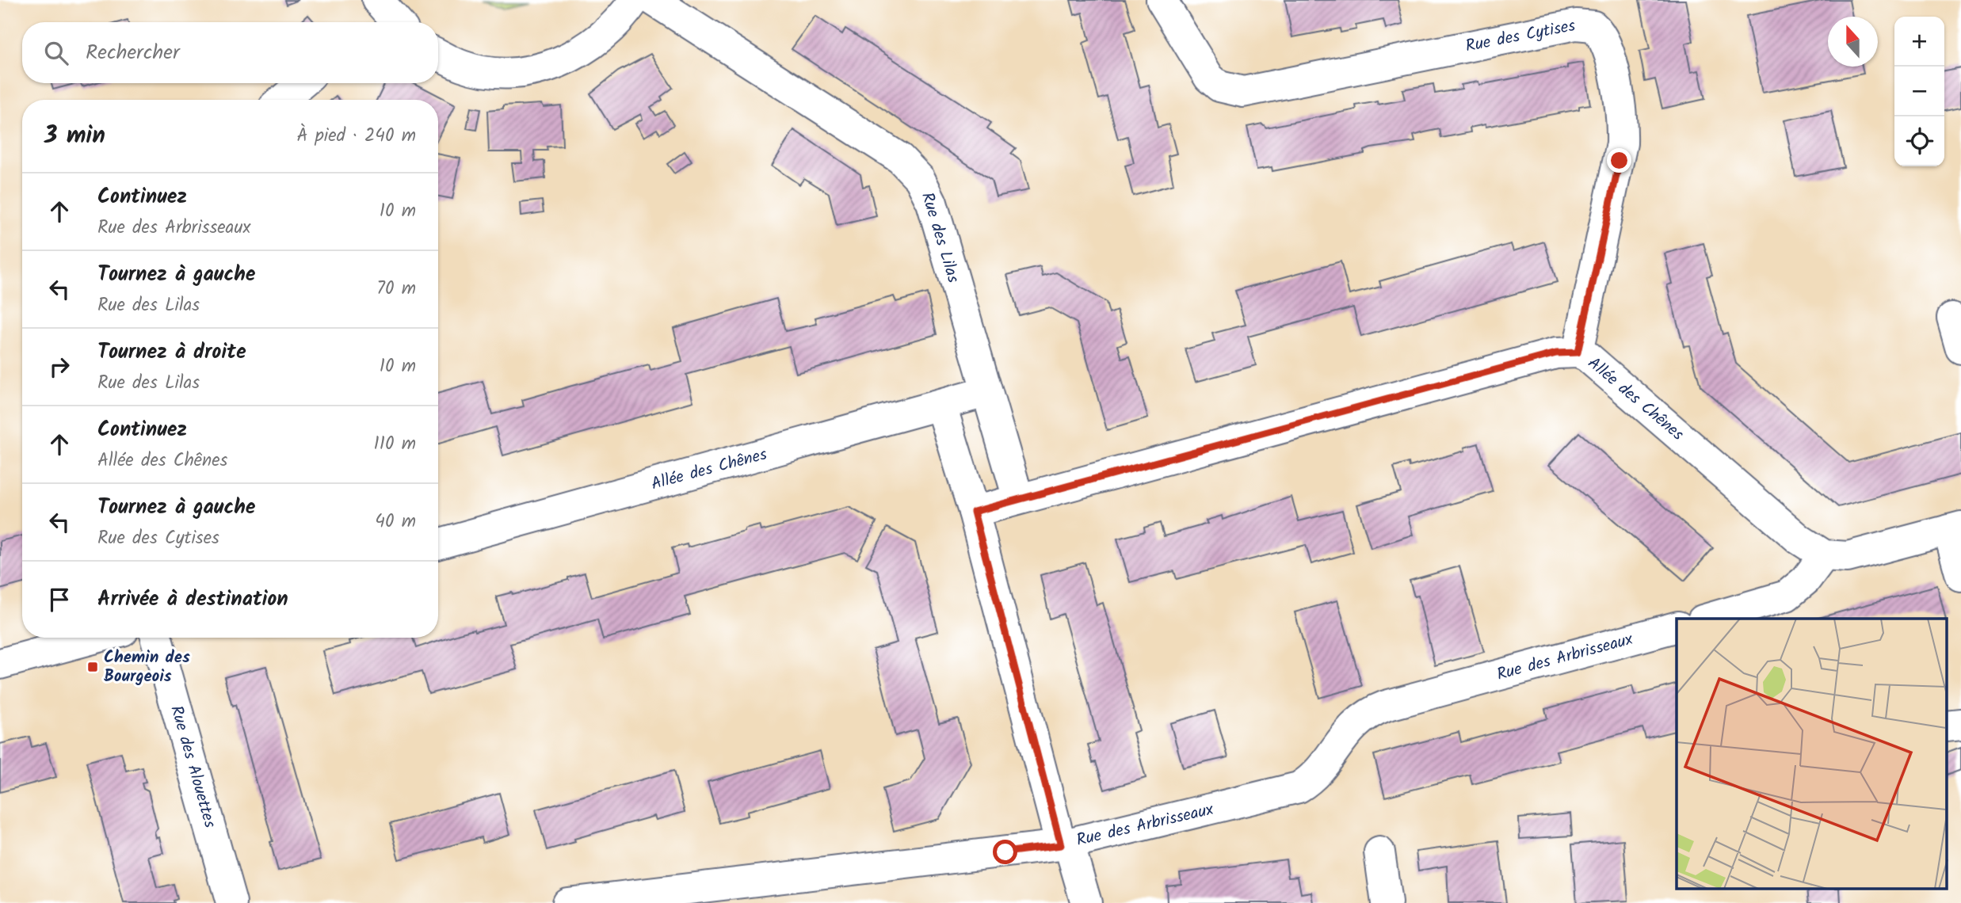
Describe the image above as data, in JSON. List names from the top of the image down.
{
  "streets": {
    "street": [
      "Rue des Cytises",
      "Rue des Lilas",
      "Allée des Chênes",
      "Rue des Arbrisseaux",
      "Rue des Alouettes"
    ]
  },
  "crossings": [
    ["Rue des Cytises", "Allée des Chênes"],
    ["Rue des Lilas", "Allée des Chênes"]
  ],
  "places": {
    "transit": ["Chemin des Bourgeois"]
  },
  "north": "top",
  "page": {
    "map_buttons": ["+", "−"],
    "search": "Rechercher",
    "heading": ["3 min", "À pied · 240 m"],
    "list": [
      ["Continuez", "Rue des Arbrisseaux", "10 m"],
      ["Tournez à gauche", "Rue des Lilas", "70 m"],
      ["Tournez à droite", "Rue des Lilas", "10 m"],
      ["Continuez", "Allée des Chênes", "110 m"],
      ["Tournez à gauche", "Rue des Cytises", "40 m"],
      "Arrivée à destination"
    ]
  }
}
